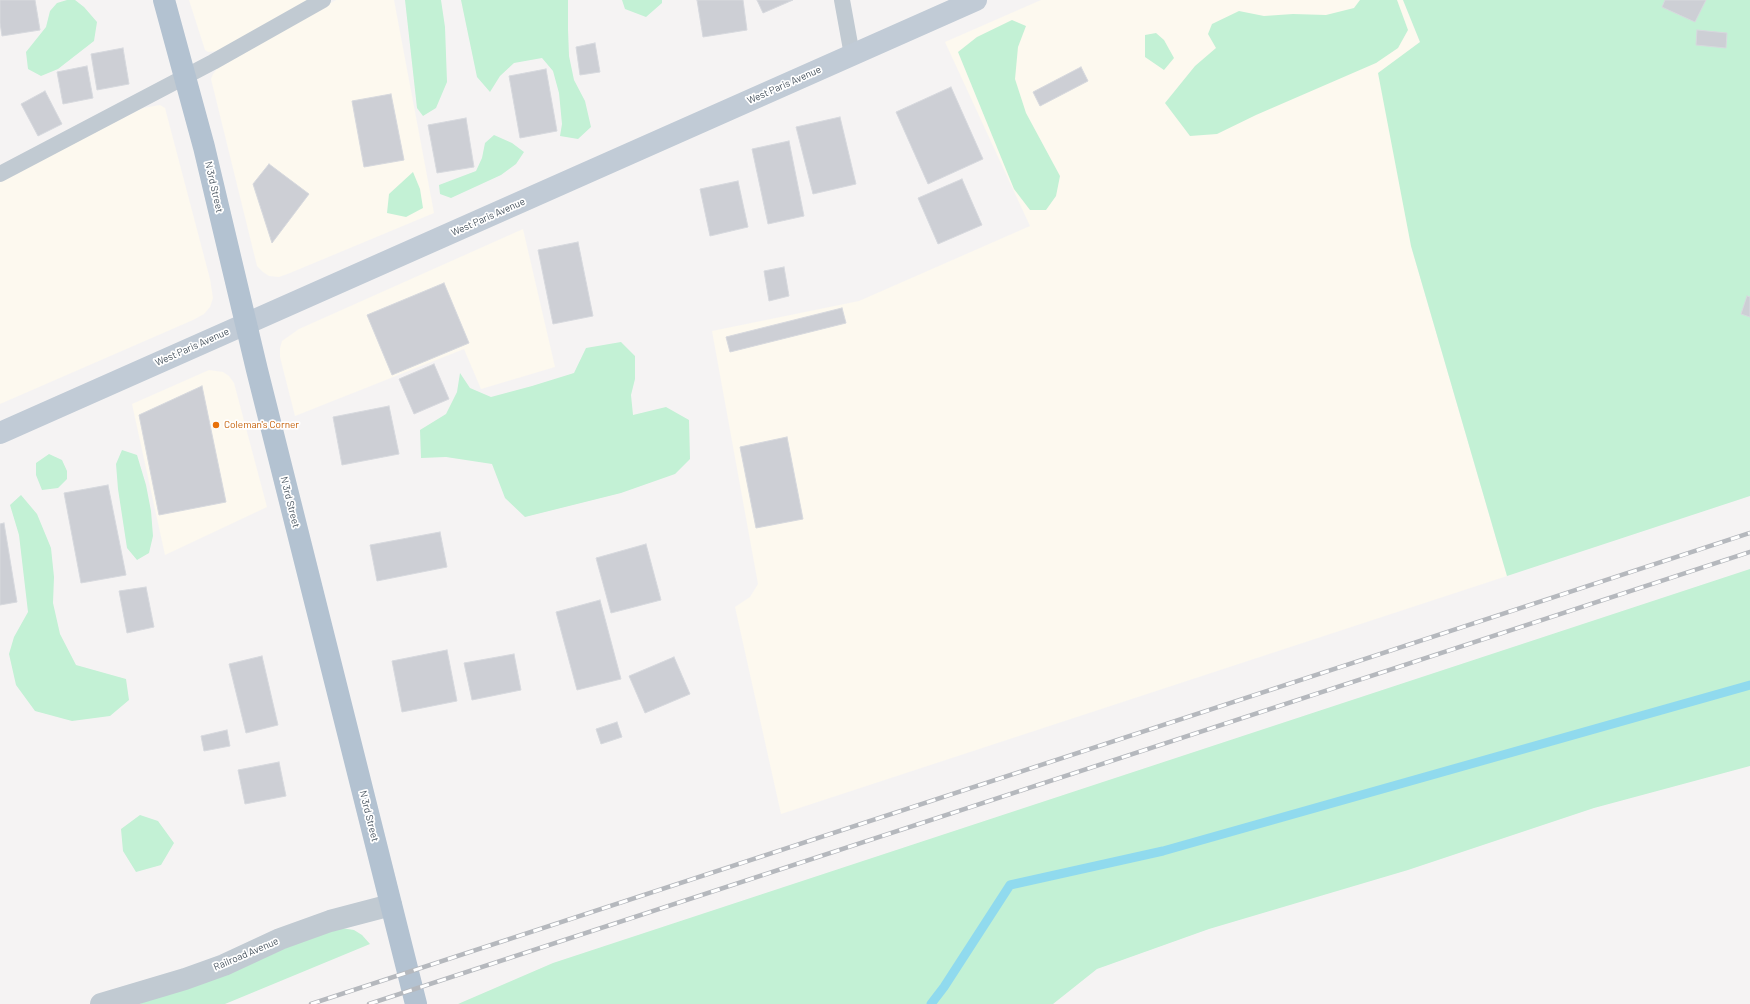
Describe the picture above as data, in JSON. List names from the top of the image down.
{
  "streets": {
    "main road": ["West Paris Avenue", "N 3rd Street"],
    "street": ["Railroad Avenue"]
  },
  "crossings": [
    ["West Paris Avenue", "N 3rd Street"],
    ["N 3rd Street", "Railroad Avenue"]
  ],
  "places": ["Coleman's Corner"]
}
